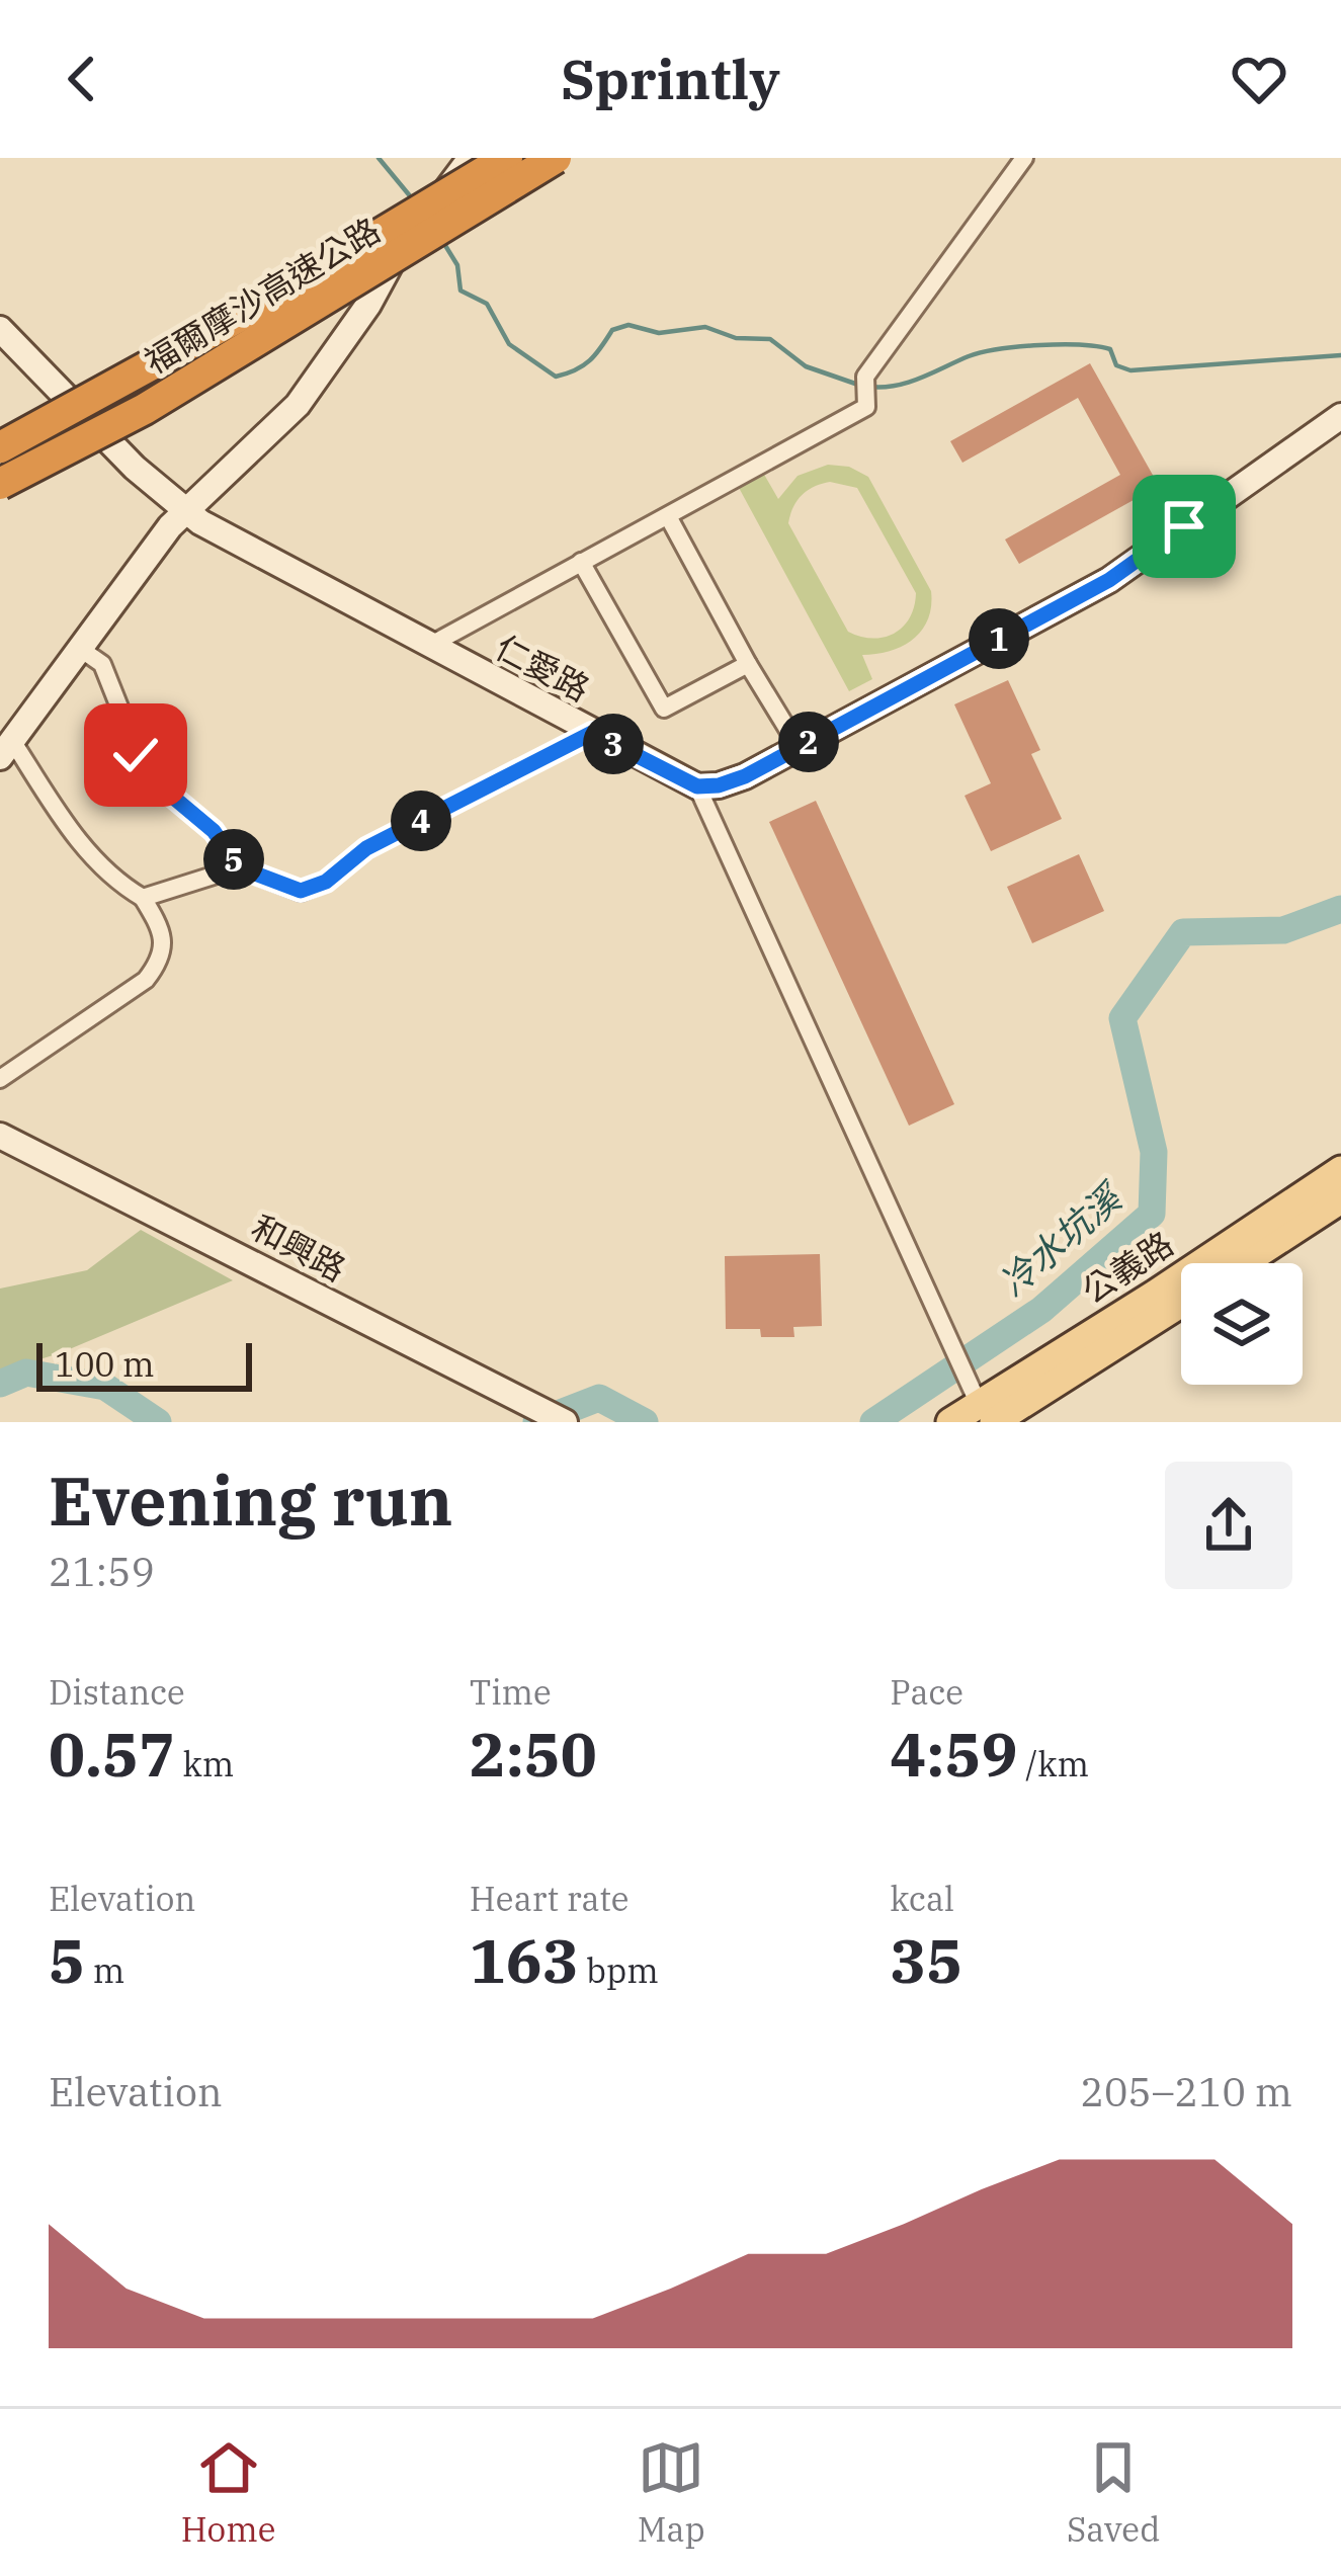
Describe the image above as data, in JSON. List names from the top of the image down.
{
  "streets": {
    "highway": ["福爾摩沙高速公路"],
    "main road": ["公義路"],
    "street": ["仁愛路", "和興路"]
  },
  "water": ["冷水坑溪"],
  "scale_bar": "100 m",
  "page": {
    "header": "Sprintly",
    "pins": [
      "1",
      "2",
      "3",
      "4",
      "5"
    ],
    "scale": "100 m",
    "heading": ["Evening run", "21:59"],
    "stats": [
      ["Distance", "0.57 km"],
      ["Time", "2:50"],
      ["Pace", "4:59 /km"],
      ["Elevation", "5 m"],
      ["Heart rate", "163 bpm"],
      ["kcal", "35"]
    ],
    "chart": ["Elevation", "205–210 m"],
    "tabs": ["Home", "Map", "Saved"]
  }
}
